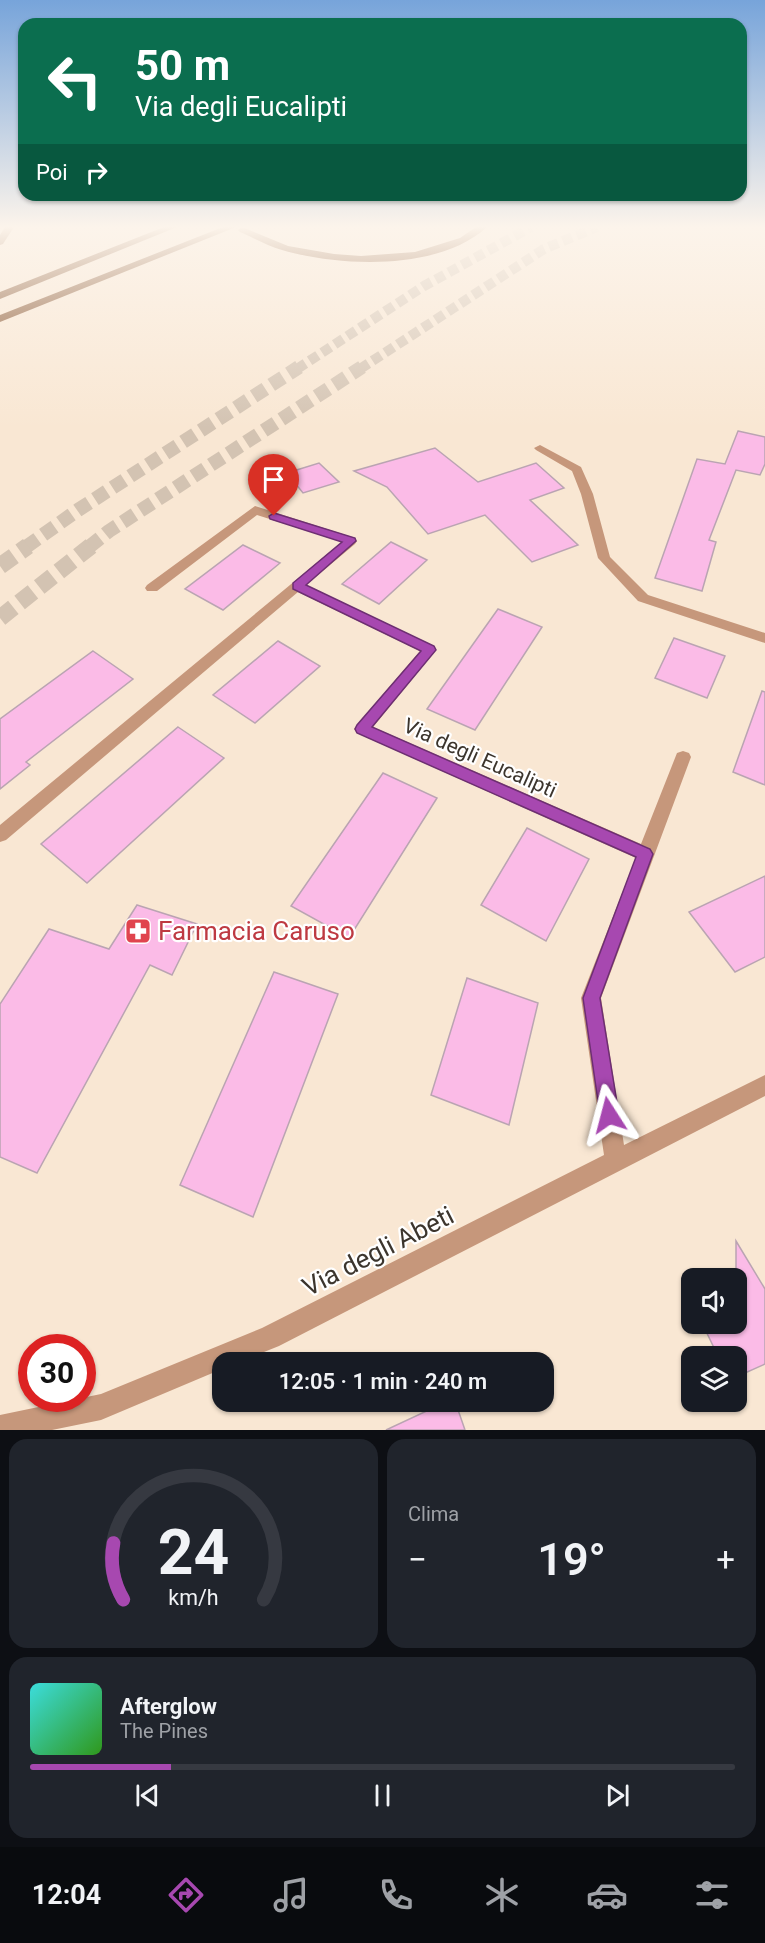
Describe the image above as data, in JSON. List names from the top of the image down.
{
  "streets": {
    "street": ["Via degli Eucalipti", "Via degli Abeti"]
  },
  "places": {
    "pharmacy": ["Farmacia Caruso"]
  },
  "page": {
    "turn": ["50 m", "Via degli Eucalipti"],
    "then": "Poi",
    "limit": "30",
    "trip": "12:05 · 1 min · 240 m",
    "tile": "Clima",
    "heat": ["−", "19°", "+"],
    "song": ["Afterglow", "The Pines"],
    "tabs": "12:04",
    "gauge": ["24", "km/h"]
  }
}
